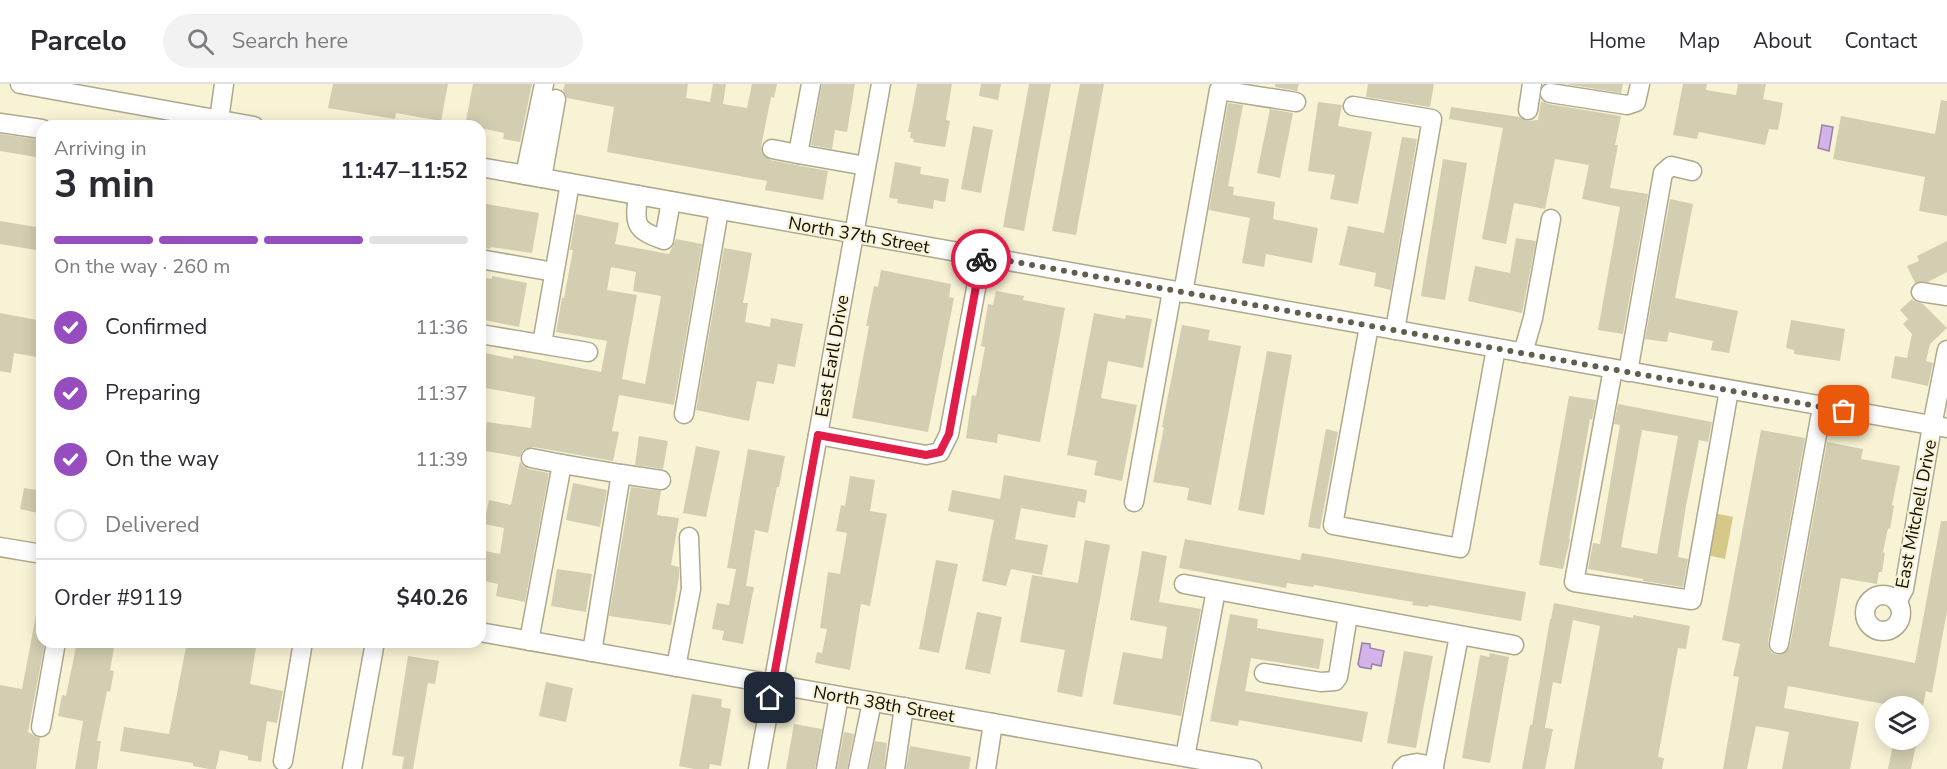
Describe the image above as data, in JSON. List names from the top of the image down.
{
  "streets": {
    "street": [
      "North 37th Street",
      "East Earll Drive",
      "East Mitchell Drive",
      "North 38th Street"
    ]
  },
  "crossings": [
    ["North 37th Street", "East Earll Drive"],
    ["North 37th Street", "East Mitchell Drive"],
    ["East Earll Drive", "North 38th Street"]
  ],
  "page": {
    "header": "Parcelo",
    "search": "Search here",
    "nav": [
      "Home",
      "Map",
      "About",
      "Contact"
    ],
    "heading": ["3 min", "Arriving in", "11:47–11:52"],
    "panel": ["Order #9119", "$40.26"],
    "bar": "On the way · 260 m",
    "list": [
      ["Confirmed", "11:36"],
      ["Preparing", "11:37"],
      ["On the way", "11:39"],
      "Delivered"
    ]
  }
}
